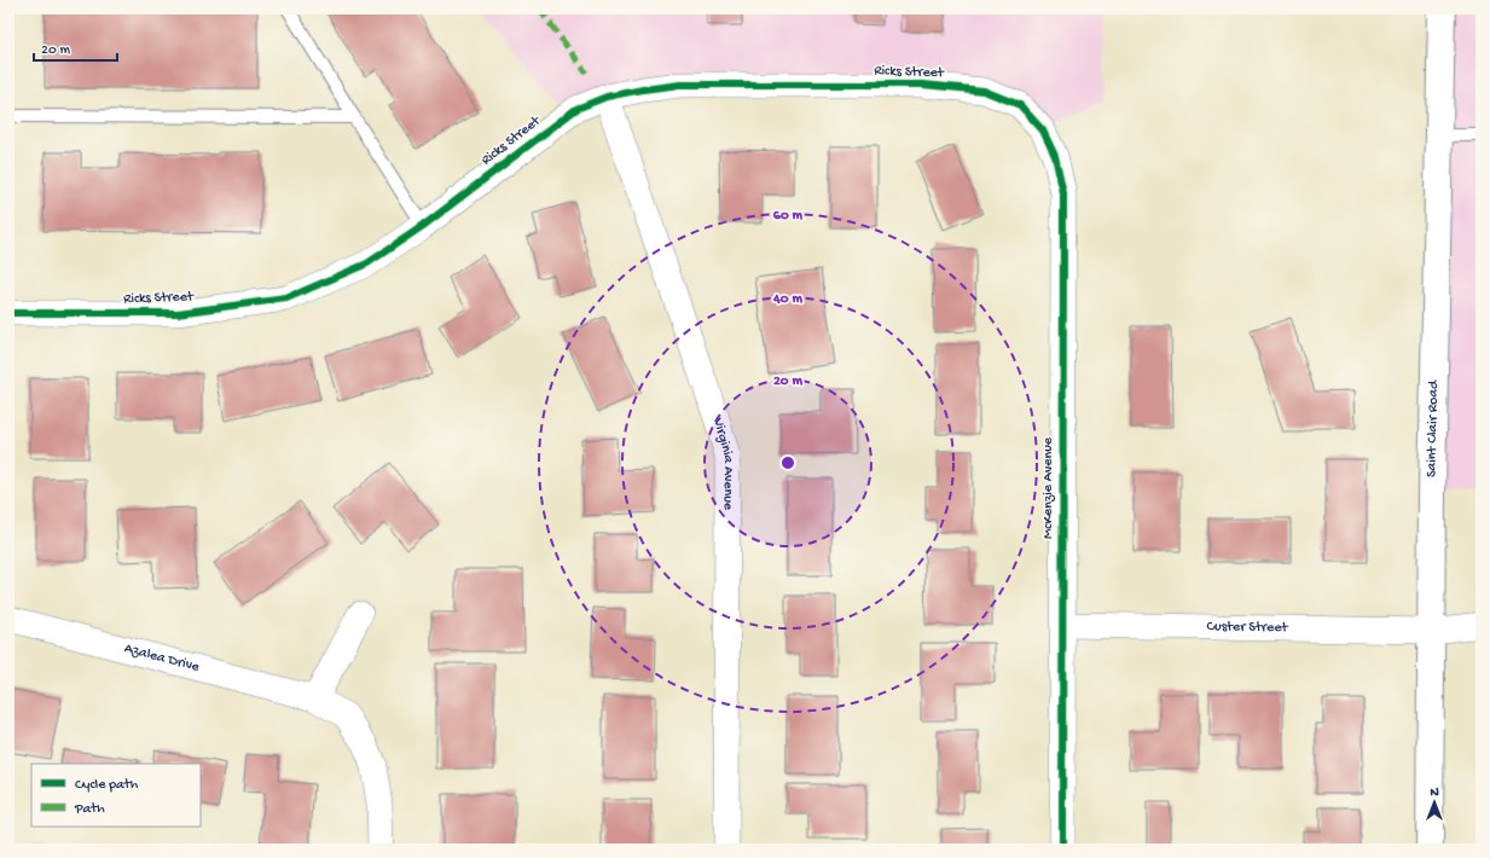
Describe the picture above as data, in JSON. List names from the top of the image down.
{
  "streets": {
    "street": [
      "Ricks Street",
      "Saint Clair Road",
      "Virginia Avenue",
      "McKenzie Avenue",
      "Custer Street",
      "Azalea Drive"
    ]
  },
  "crossings": [
    ["Ricks Street", "Virginia Avenue"],
    ["Ricks Street", "McKenzie Avenue"],
    ["Saint Clair Road", "Custer Street"],
    ["McKenzie Avenue", "Custer Street"]
  ],
  "legend": ["Cycle path", "Path"],
  "scale_bar": "20 m",
  "north": "top",
  "rings": ["60 m", "40 m", "20 m"]
}
